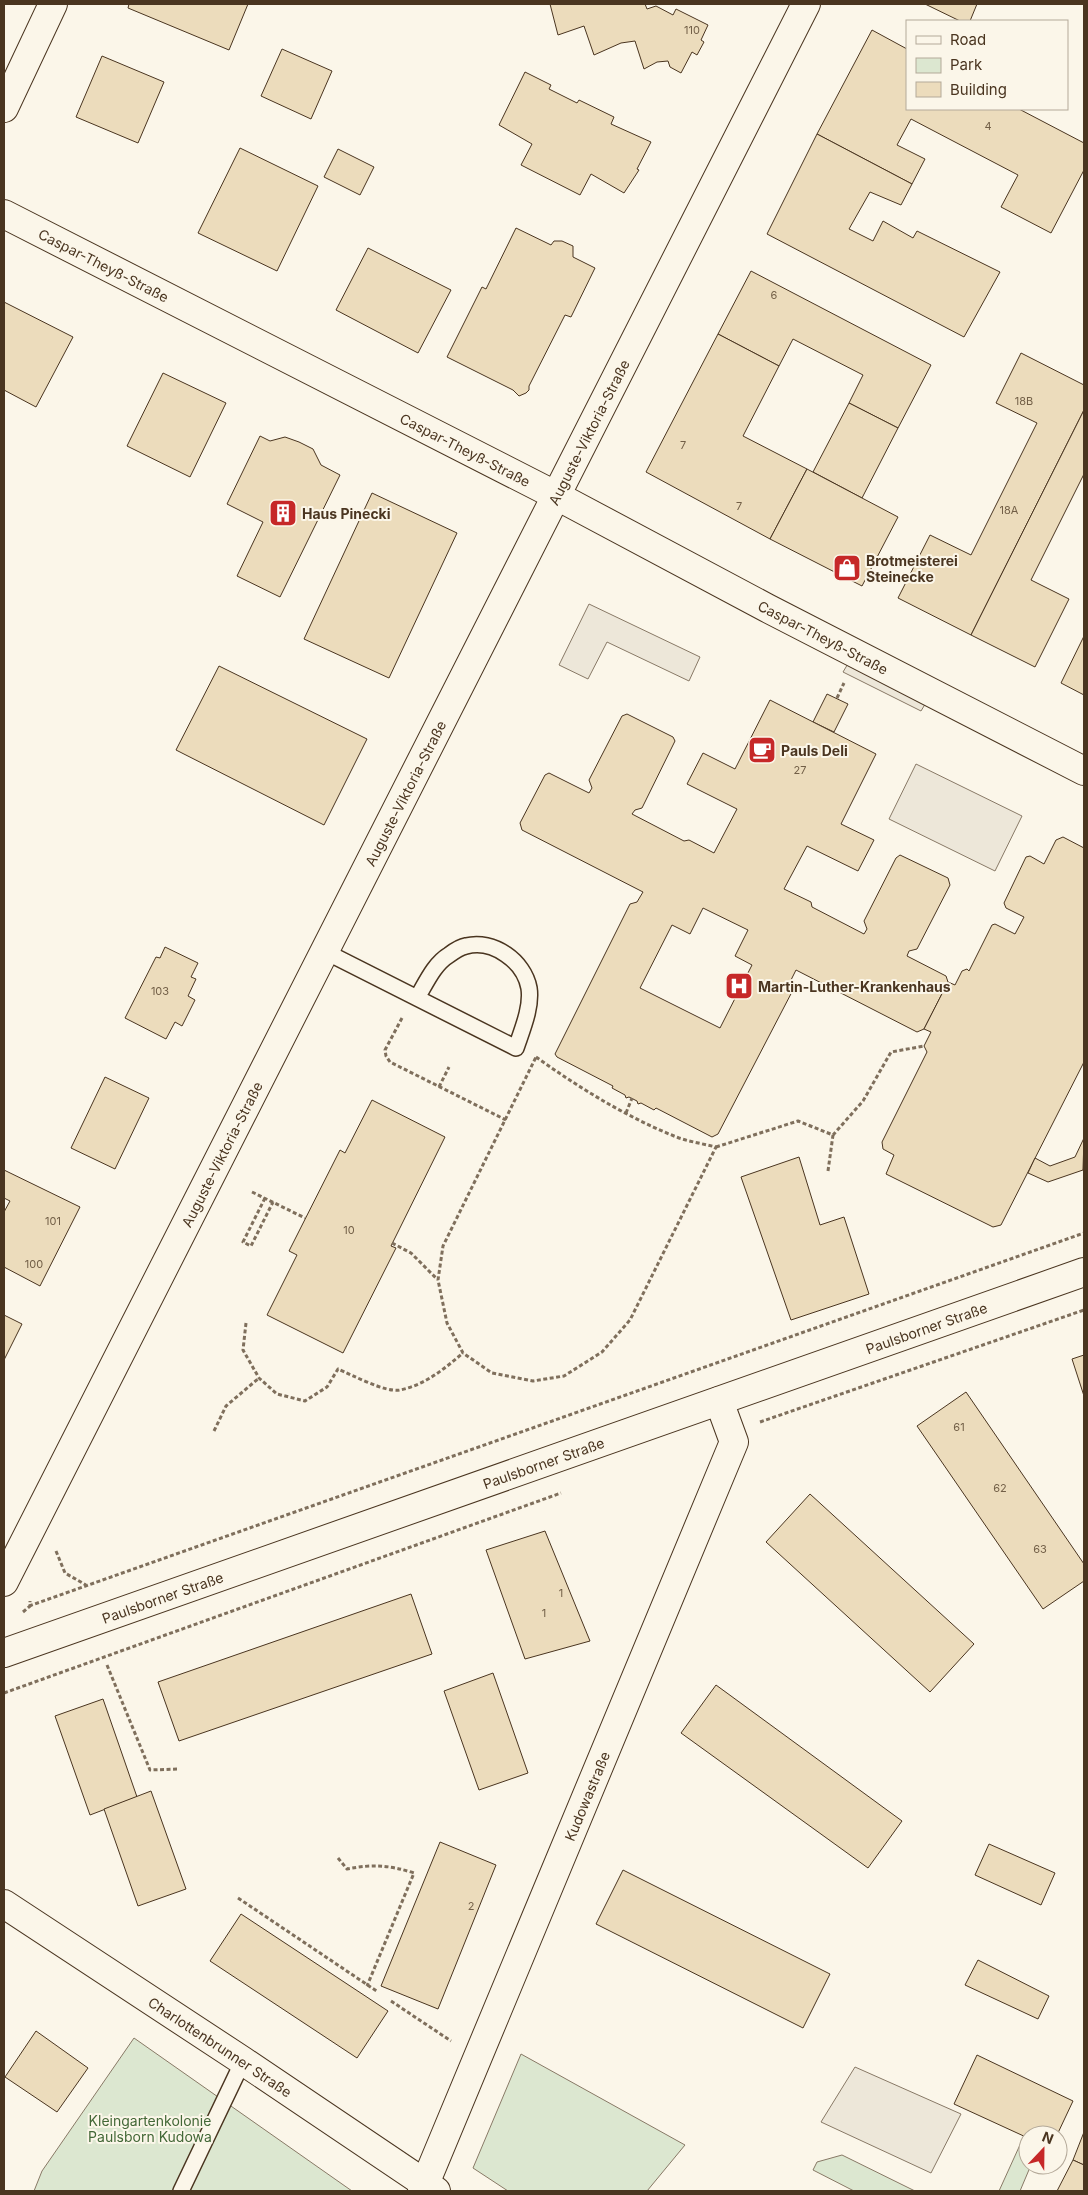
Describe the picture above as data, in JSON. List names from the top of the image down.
{
  "streets": {
    "street": [
      "Caspar-Theyß-Straße",
      "Auguste-Viktoria-Straße",
      "Paulsborner Straße",
      "Kudowastraße",
      "Charlottenbrunner Straße"
    ]
  },
  "crossings": [
    ["Caspar-Theyß-Straße", "Auguste-Viktoria-Straße"],
    ["Paulsborner Straße", "Kudowastraße"],
    ["Kudowastraße", "Charlottenbrunner Straße"]
  ],
  "parks": ["Kleingartenkolonie Paulsborn Kudowa"],
  "places": {
    "building": ["Haus Pinecki"],
    "shop": ["Brotmeisterei Steinecke"],
    "cafe": ["Pauls Deli"],
    "hospital": ["Martin-Luther-Krankenhaus"]
  },
  "house_numbers": [
    "110",
    "4",
    "6",
    "18B",
    "7",
    "7",
    "18A",
    "27",
    "103",
    "101",
    "10",
    "100",
    "61",
    "62",
    "63",
    "1",
    "1",
    "2"
  ],
  "legend": ["Road", "Park", "Building"],
  "north": "top"
}
